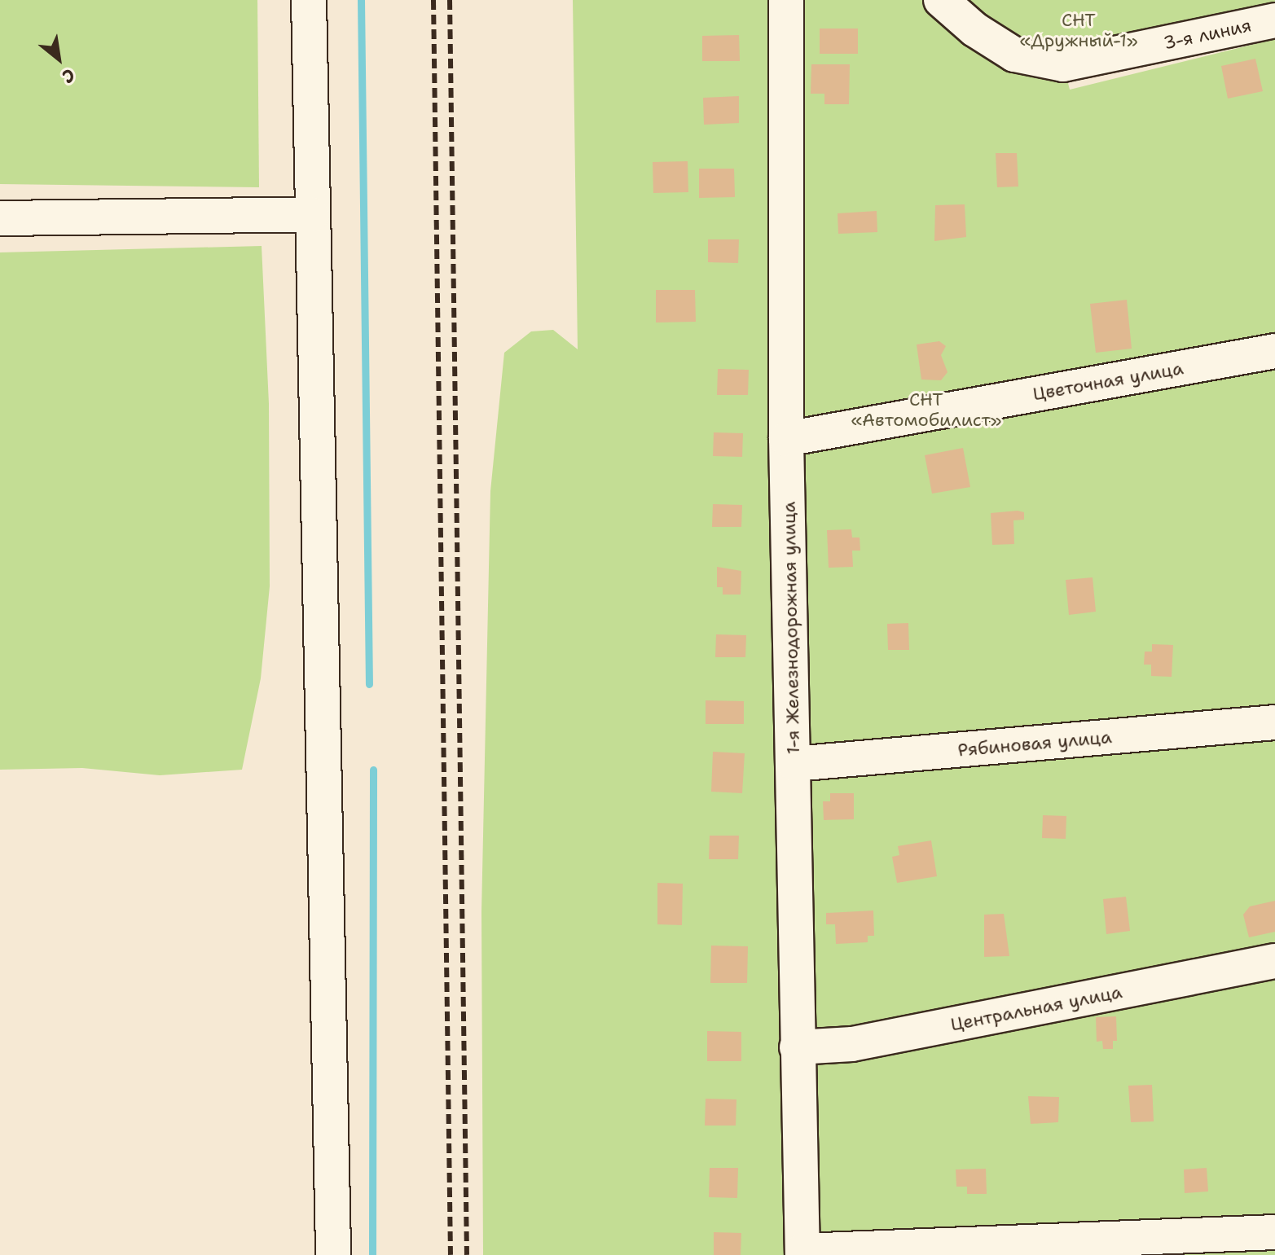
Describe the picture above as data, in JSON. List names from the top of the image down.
{
  "streets": {
    "street": [
      "3-я линия",
      "Цветочная улица",
      "1-я Железнодорожная улица",
      "Рябиновая улица",
      "Центральная улица"
    ]
  },
  "crossings": [
    ["Цветочная улица", "1-я Железнодорожная улица"],
    ["1-я Железнодорожная улица", "Рябиновая улица"],
    ["1-я Железнодорожная улица", "Центральная улица"]
  ],
  "parks": ["СНТ «Дружный-1»", "СНТ «Автомобилист»"],
  "north": "bottom right"
}
